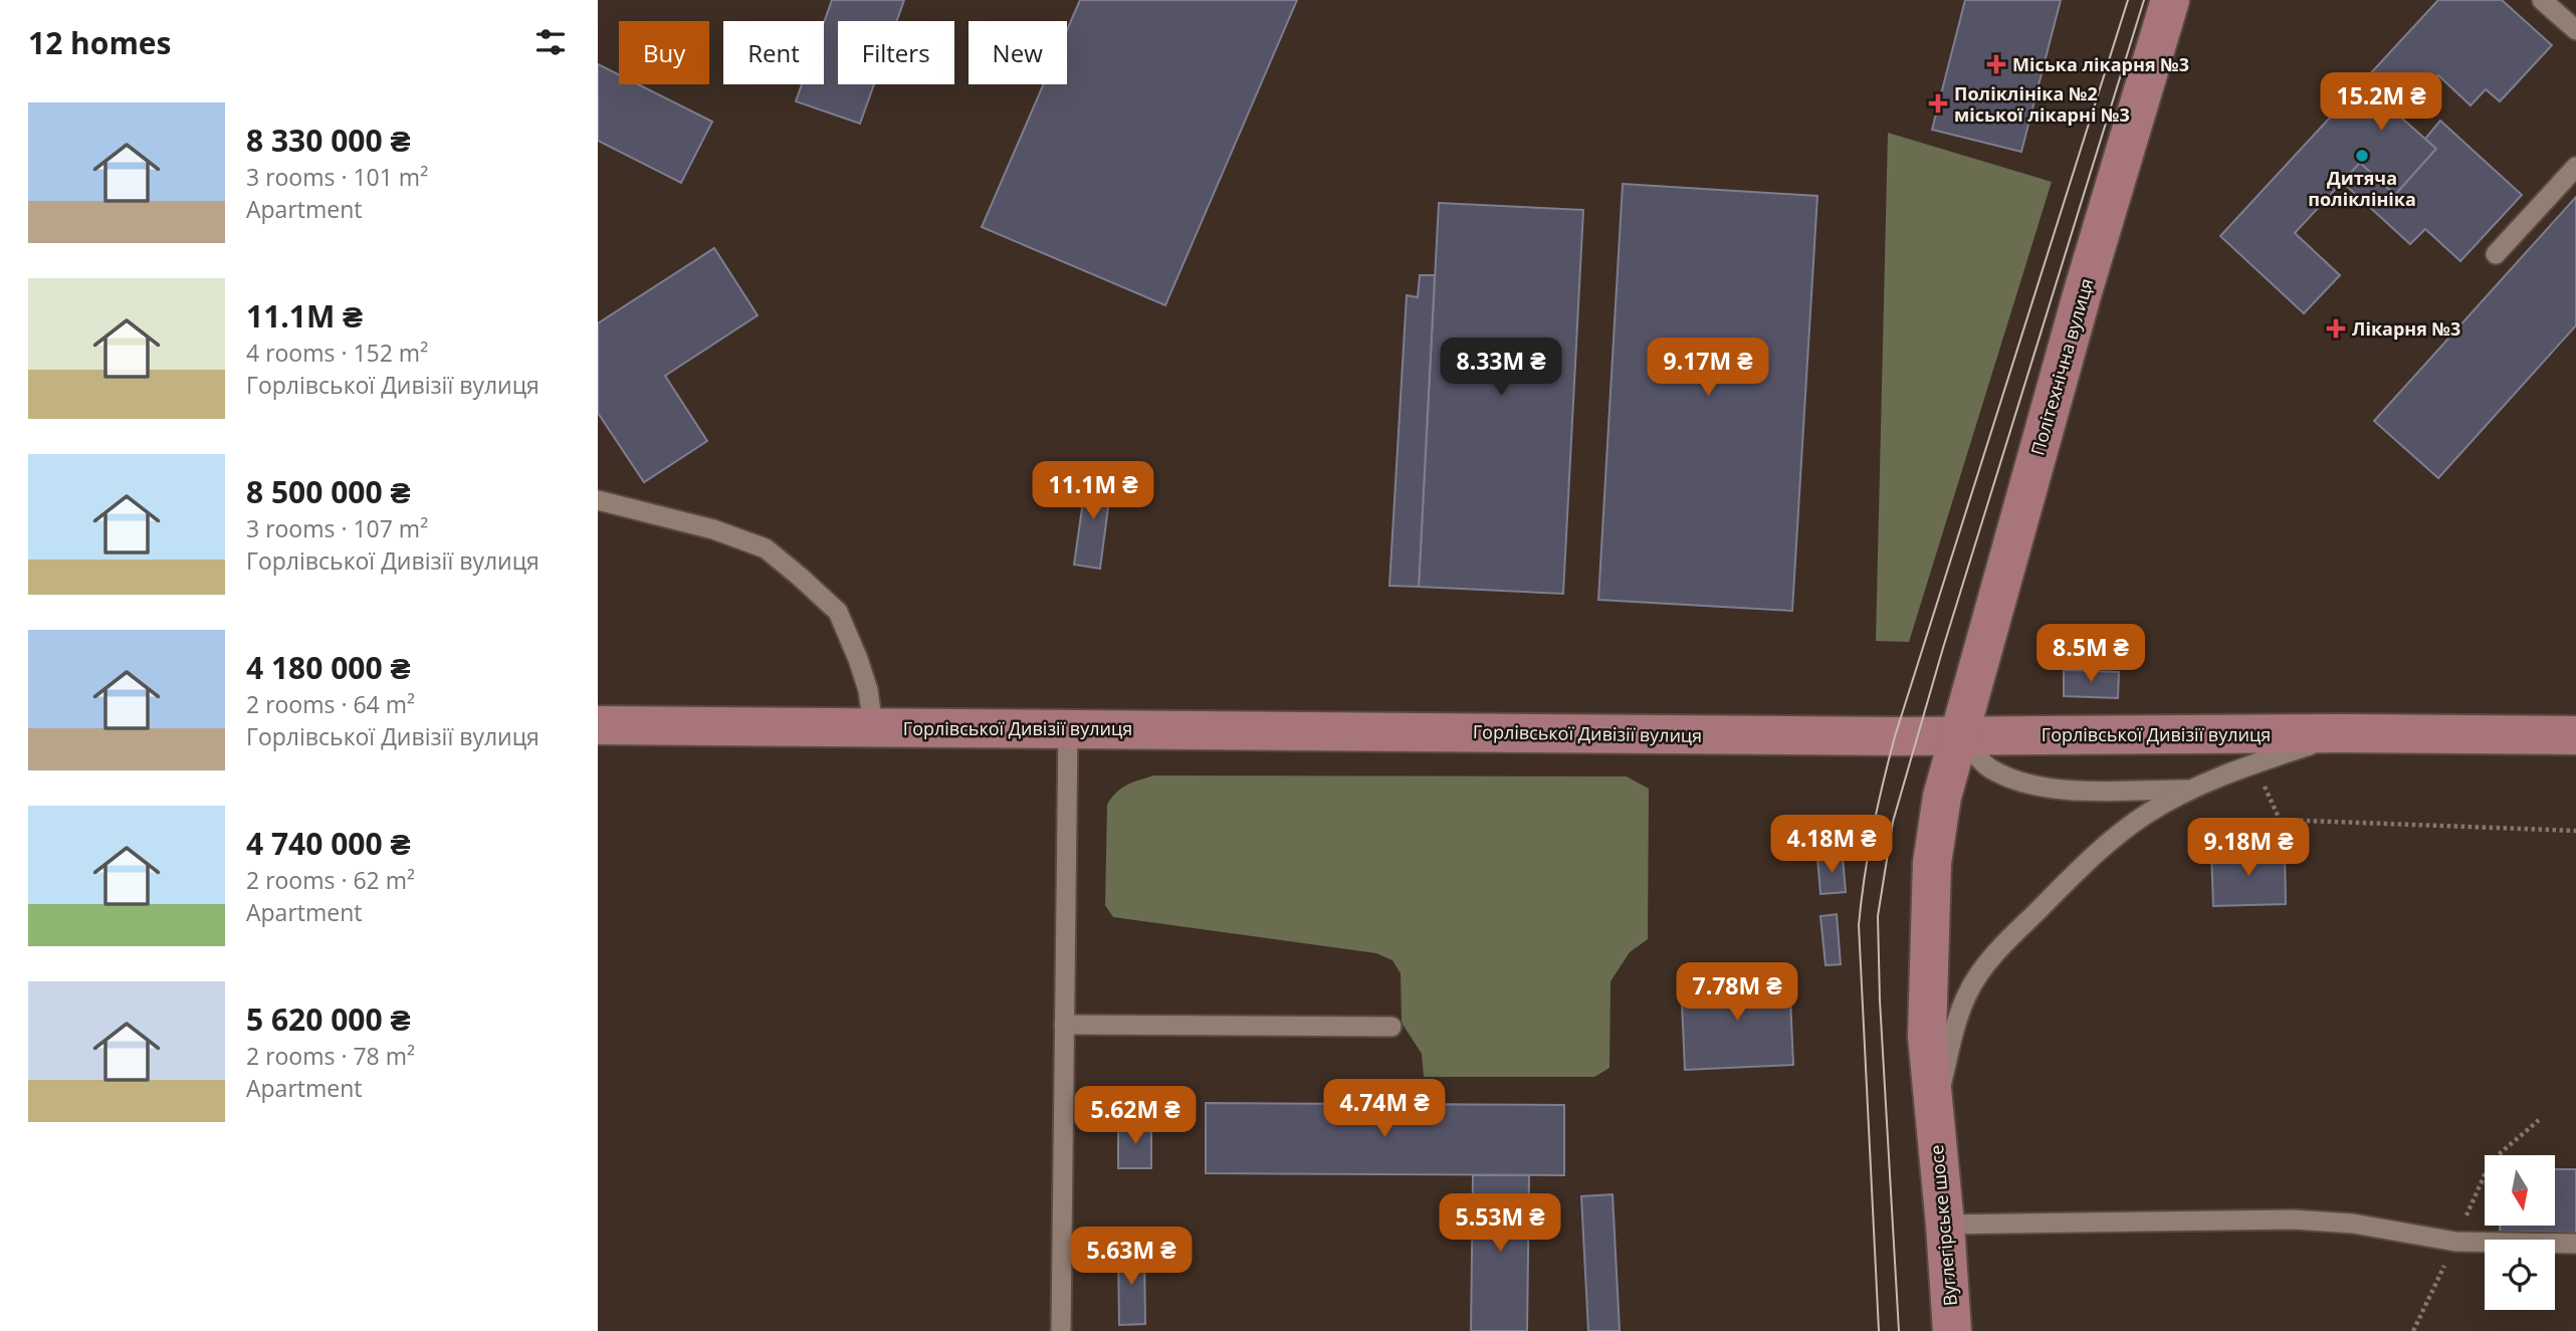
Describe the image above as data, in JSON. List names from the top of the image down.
{
  "streets": {
    "main road": ["Політехнічна вулиця", "Горлівської Дивізії вулиця", "Вуглегірське шосе"]
  },
  "crossings": [
    ["Політехнічна вулиця", "Горлівської Дивізії вулиця"],
    ["Політехнічна вулиця", "Вуглегірське шосе"]
  ],
  "places": {
    "health": ["Міська лікарня №3", "Поліклініка №2 міської лікарні №3", "Лікарня №3"],
    "other": ["Дитяча поліклініка"]
  },
  "north": "bottom",
  "page": {
    "heading": "12 homes",
    "chip": [
      "Buy",
      "Rent",
      "Filters",
      "New"
    ],
    "price": [
      "15.2M ₴",
      "8.33M ₴",
      "9.17M ₴",
      "11.1M ₴",
      "8.5M ₴",
      "4.18M ₴",
      "9.18M ₴",
      "7.78M ₴",
      "4.74M ₴",
      "5.62M ₴",
      "5.53M ₴",
      "5.63M ₴"
    ],
    "list": [
      {
        "name": "8 330 000 ₴",
        "note": "3 rooms · 101 m² · Apartment"
      },
      {
        "name": "11.1M ₴",
        "note": "4 rooms · 152 m² · Горлівської Дивізії вулиця"
      },
      {
        "name": "8 500 000 ₴",
        "note": "3 rooms · 107 m² · Горлівської Дивізії вулиця"
      },
      {
        "name": "4 180 000 ₴",
        "note": "2 rooms · 64 m² · Горлівської Дивізії вулиця"
      },
      {
        "name": "4 740 000 ₴",
        "note": "2 rooms · 62 m² · Apartment"
      },
      {
        "name": "5 620 000 ₴",
        "note": "2 rooms · 78 m² · Apartment"
      }
    ]
  }
}
